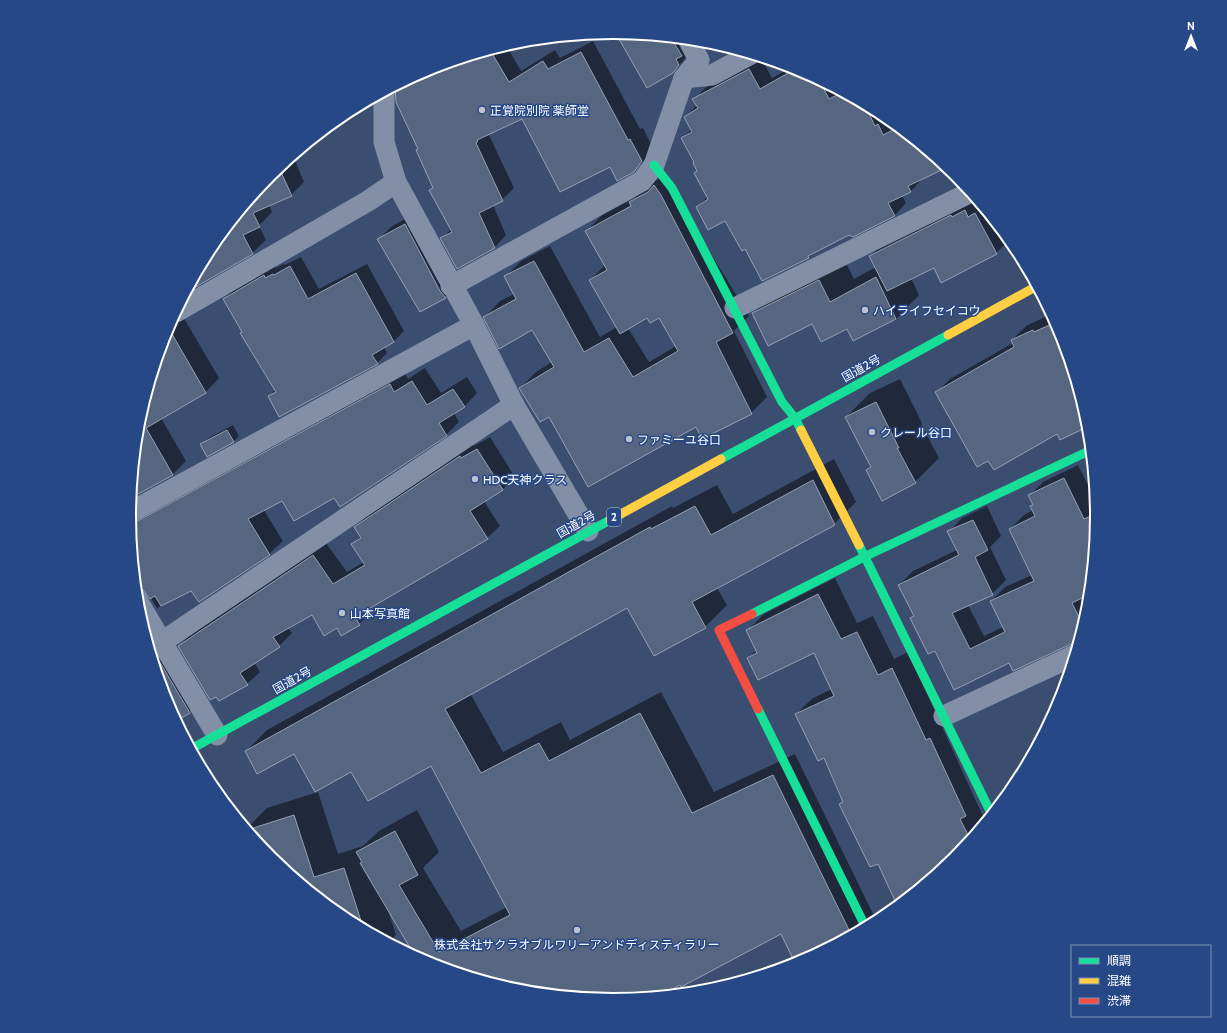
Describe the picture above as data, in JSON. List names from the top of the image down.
{
  "streets": {
    "main road": ["国道2号", "2"]
  },
  "places": [
    "正覚院別院 薬師堂",
    "ハイライフセイコウ",
    "クレール谷口",
    "ファミーユ谷口",
    "HDC天神クラス",
    "山本写真館",
    "株式会社サクラオブルワリーアンドディスティラリー"
  ],
  "legend": ["順調", "混雑", "渋滞"],
  "north": "top"
}
